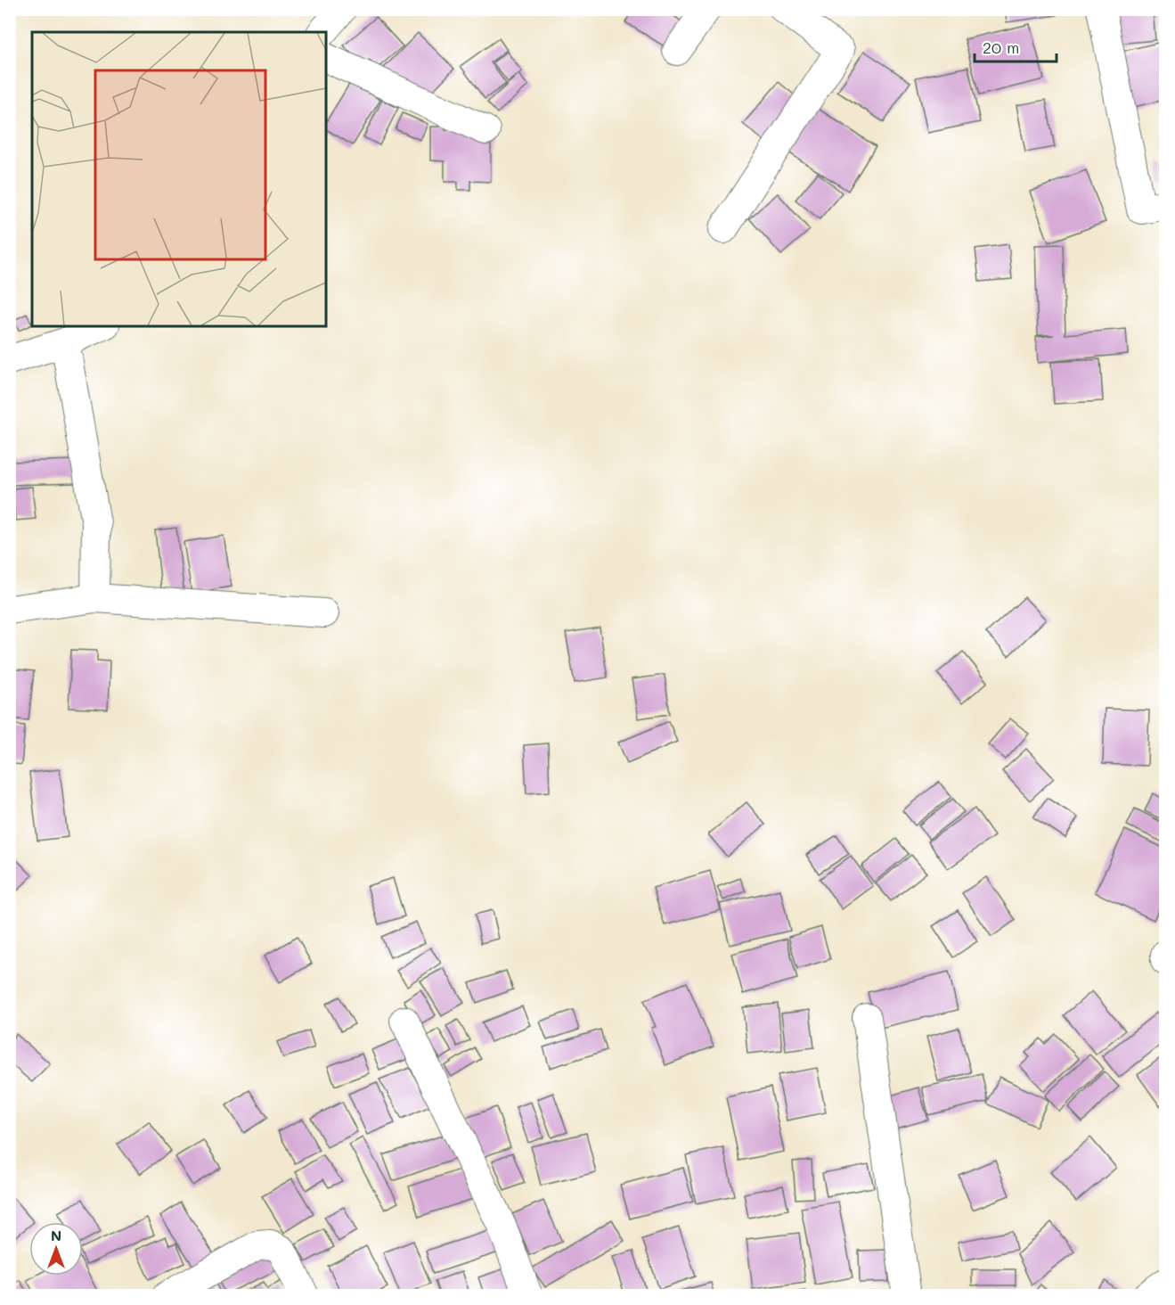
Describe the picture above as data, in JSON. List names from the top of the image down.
{
  "scale_bar": "20 m",
  "north": "top"
}
